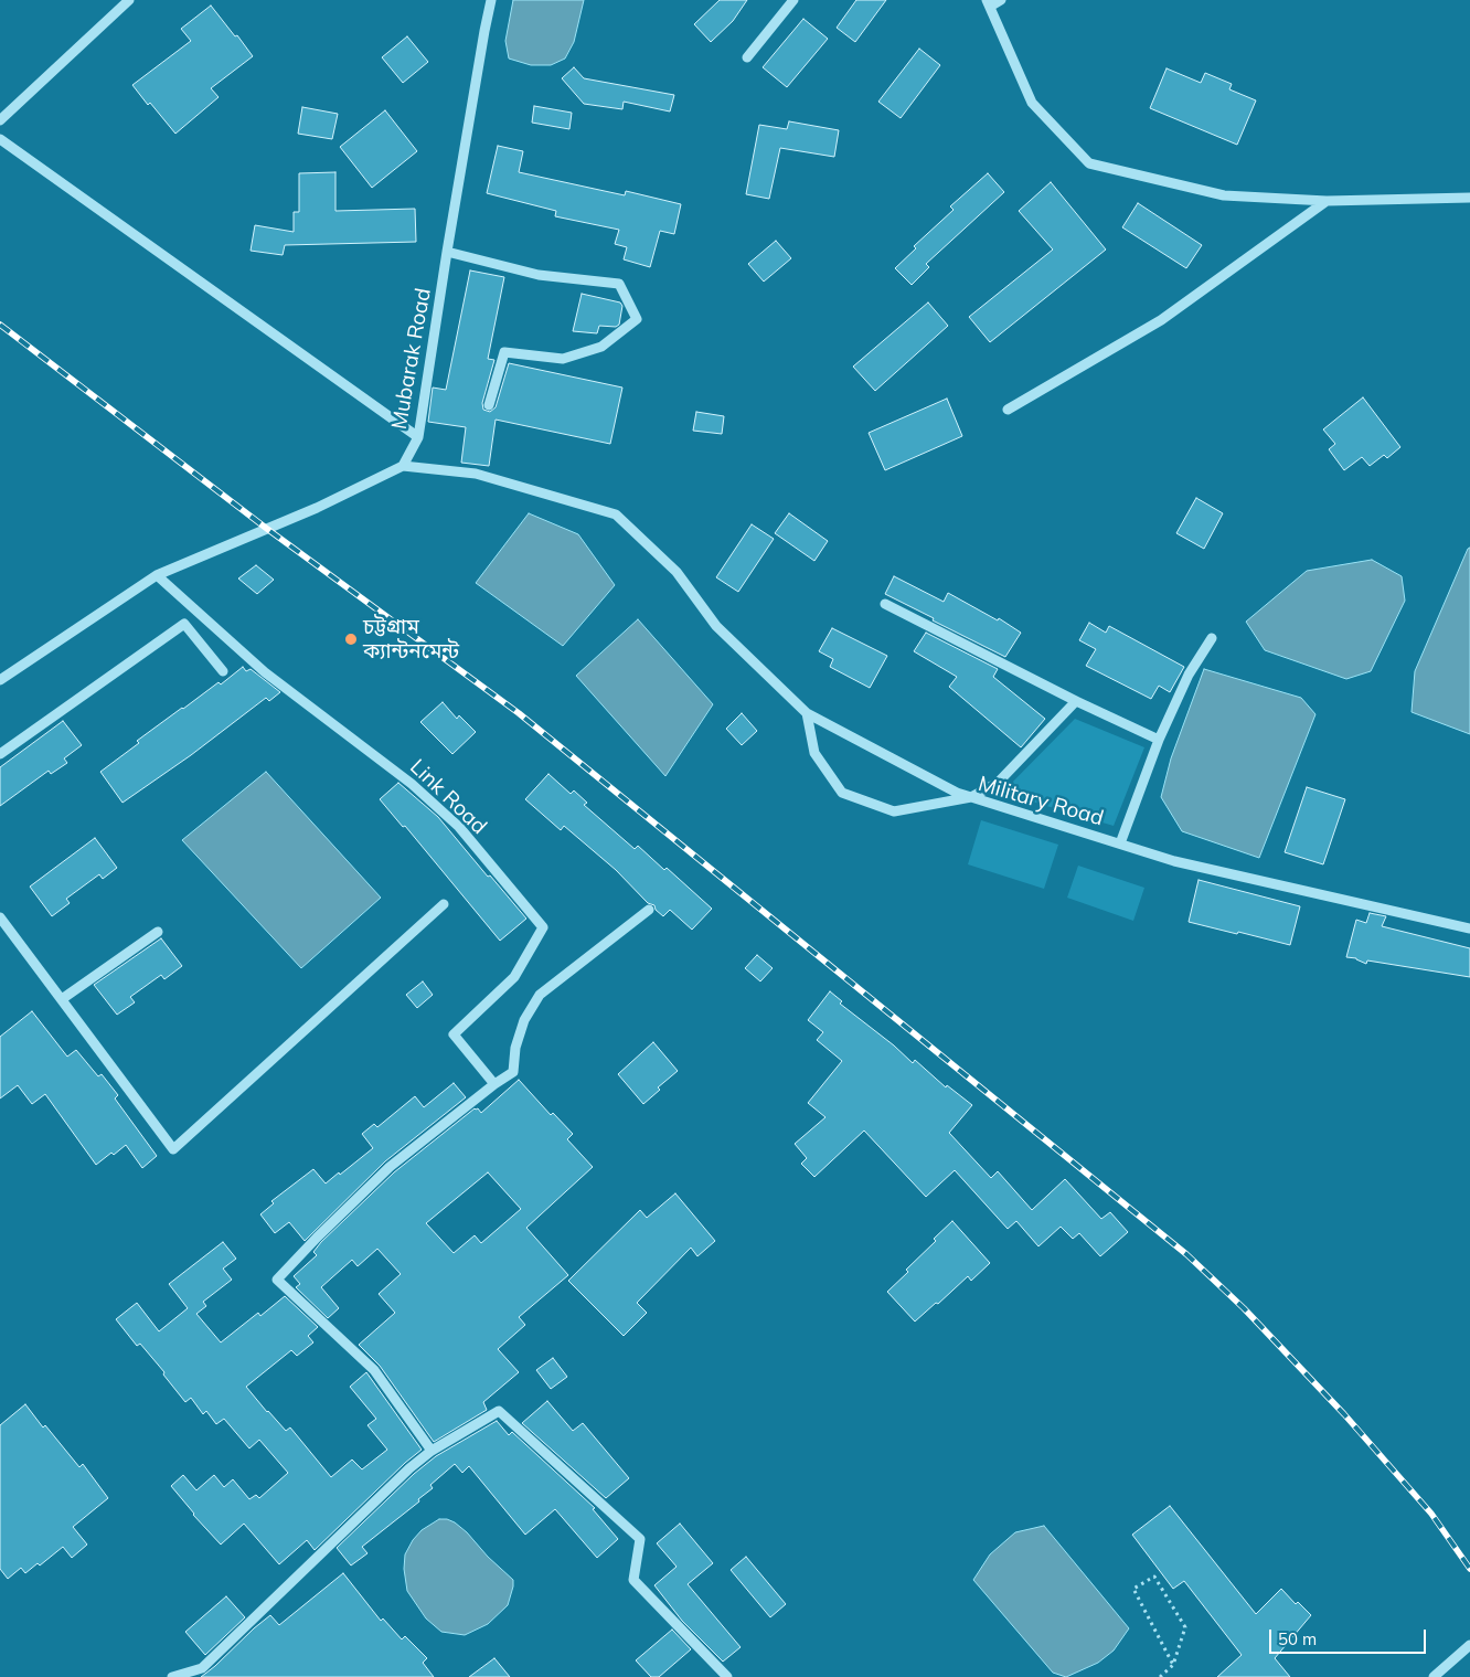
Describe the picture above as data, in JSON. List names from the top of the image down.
{
  "streets": {
    "street": ["Mubarak Road", "Link Road", "Military Road"]
  },
  "places": ["চট্টগ্রাম ক্যান্টনমেন্ট"],
  "scale_bar": "50 m"
}
